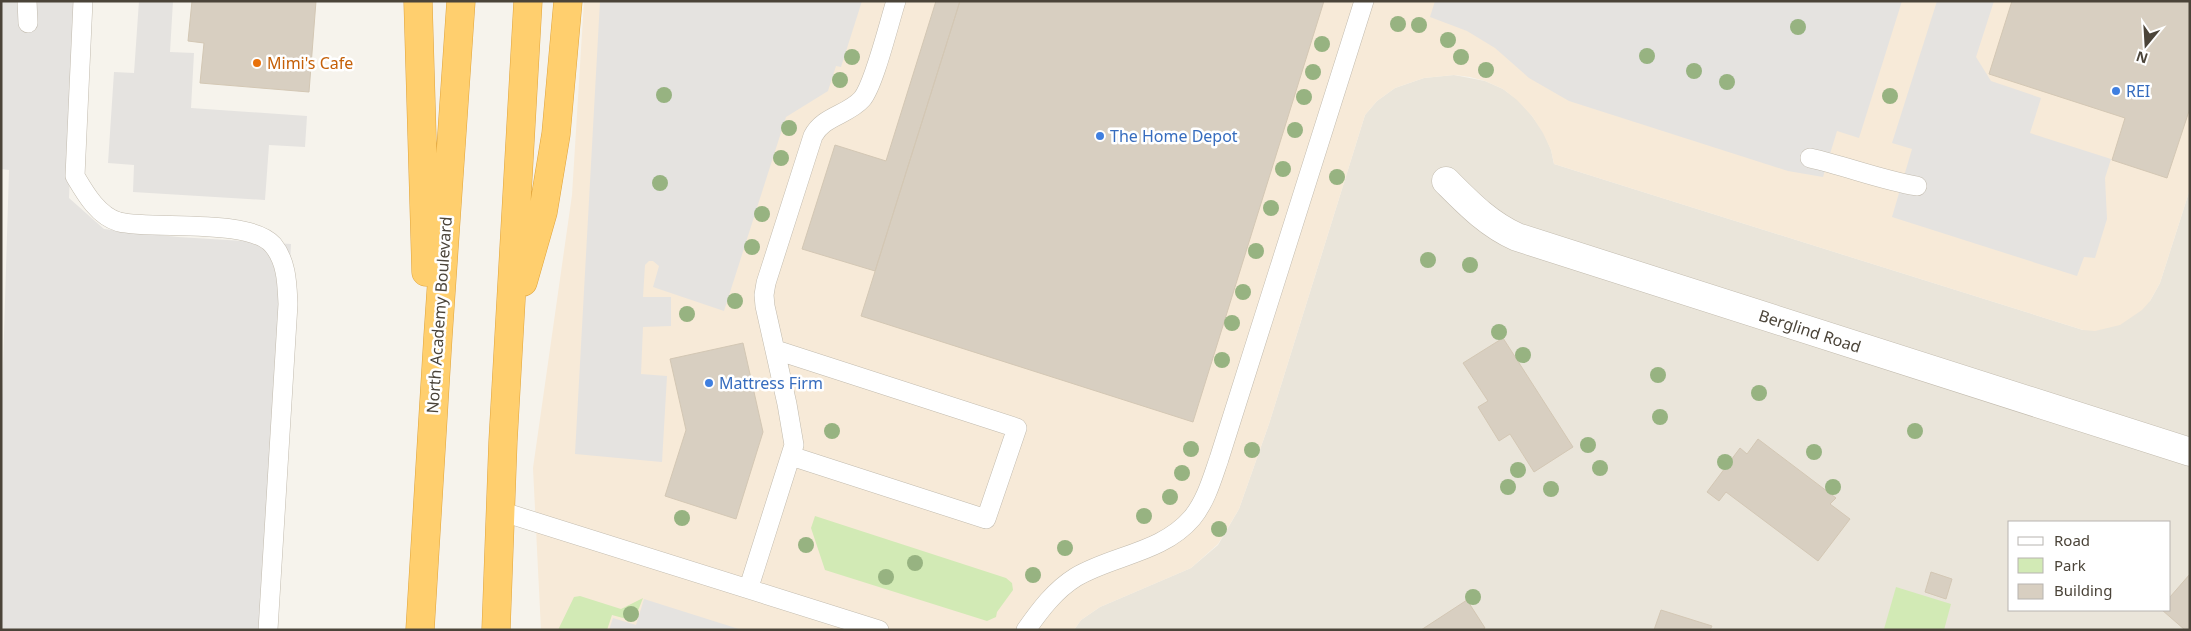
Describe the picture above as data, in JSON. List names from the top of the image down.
{
  "streets": {
    "highway": ["North Academy Boulevard"],
    "street": ["Berglind Road"]
  },
  "places": [
    "Mimi's Cafe",
    "REI",
    "The Home Depot",
    "Mattress Firm"
  ],
  "legend": ["Road", "Park", "Building"],
  "north": "bottom"
}
